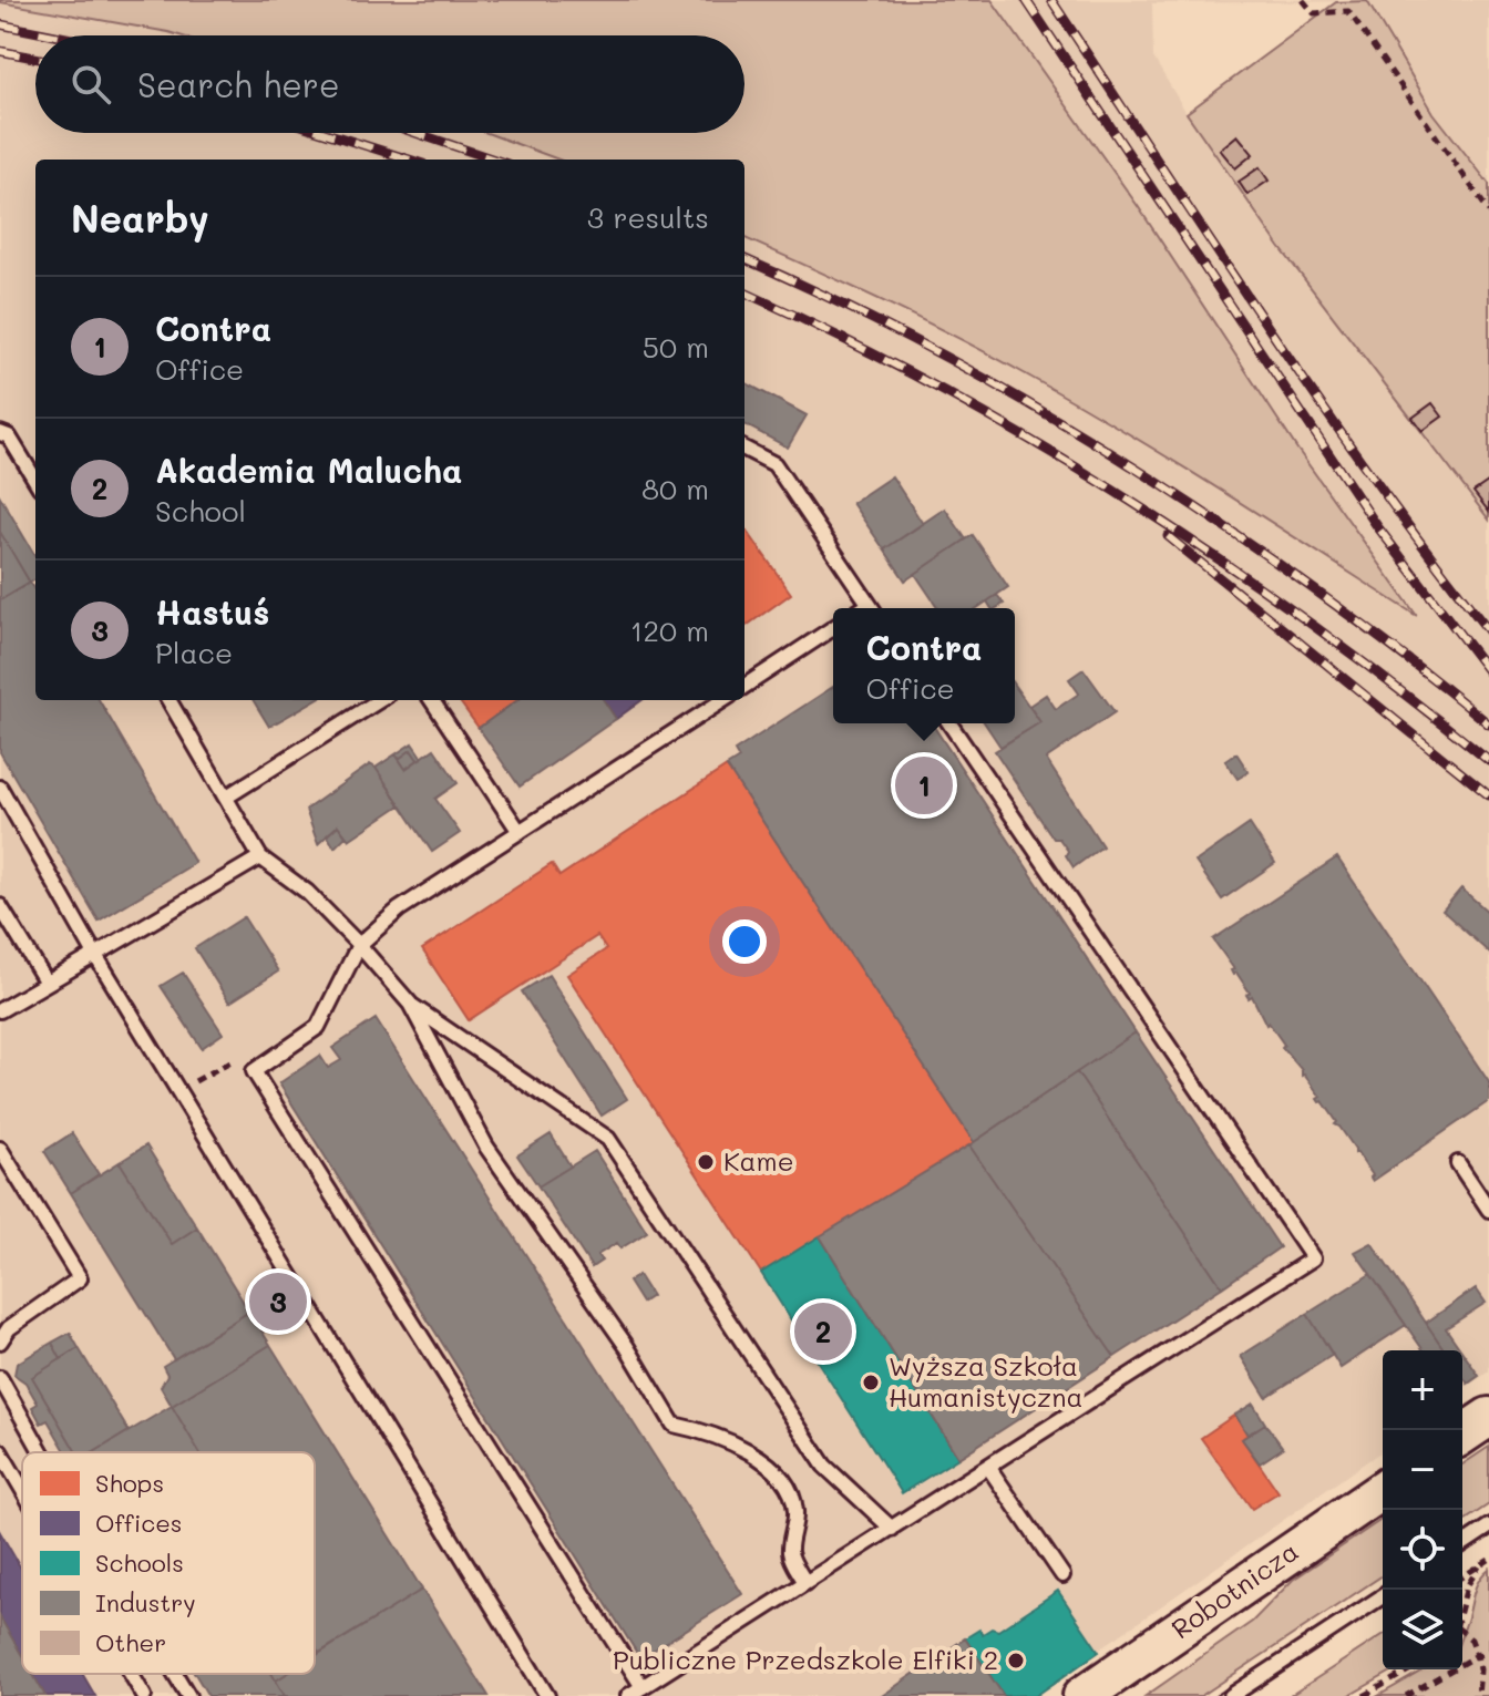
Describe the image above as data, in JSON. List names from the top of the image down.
{
  "streets": {
    "street": ["Robotnicza"]
  },
  "places": ["Kame", "Wyższa Szkoła Humanistyczna", "Publiczne Przedszkole Elfiki 2"],
  "legend": [
    "Shops",
    "Offices",
    "Schools",
    "Industry",
    "Other"
  ],
  "page": {
    "search": "Search here",
    "heading": ["Nearby", "3 results"],
    "list": [
      {
        "mark": "1",
        "name": "Contra",
        "note": "Office",
        "value": "50 m"
      },
      {
        "mark": "2",
        "name": "Akademia Malucha",
        "note": "School",
        "value": "80 m"
      },
      {
        "mark": "3",
        "name": "Hastuś",
        "note": "Place",
        "value": "120 m"
      }
    ],
    "popup": ["Contra", "Office"],
    "pins": ["1", "3", "2"],
    "map_buttons": ["+", "−"]
  }
}
